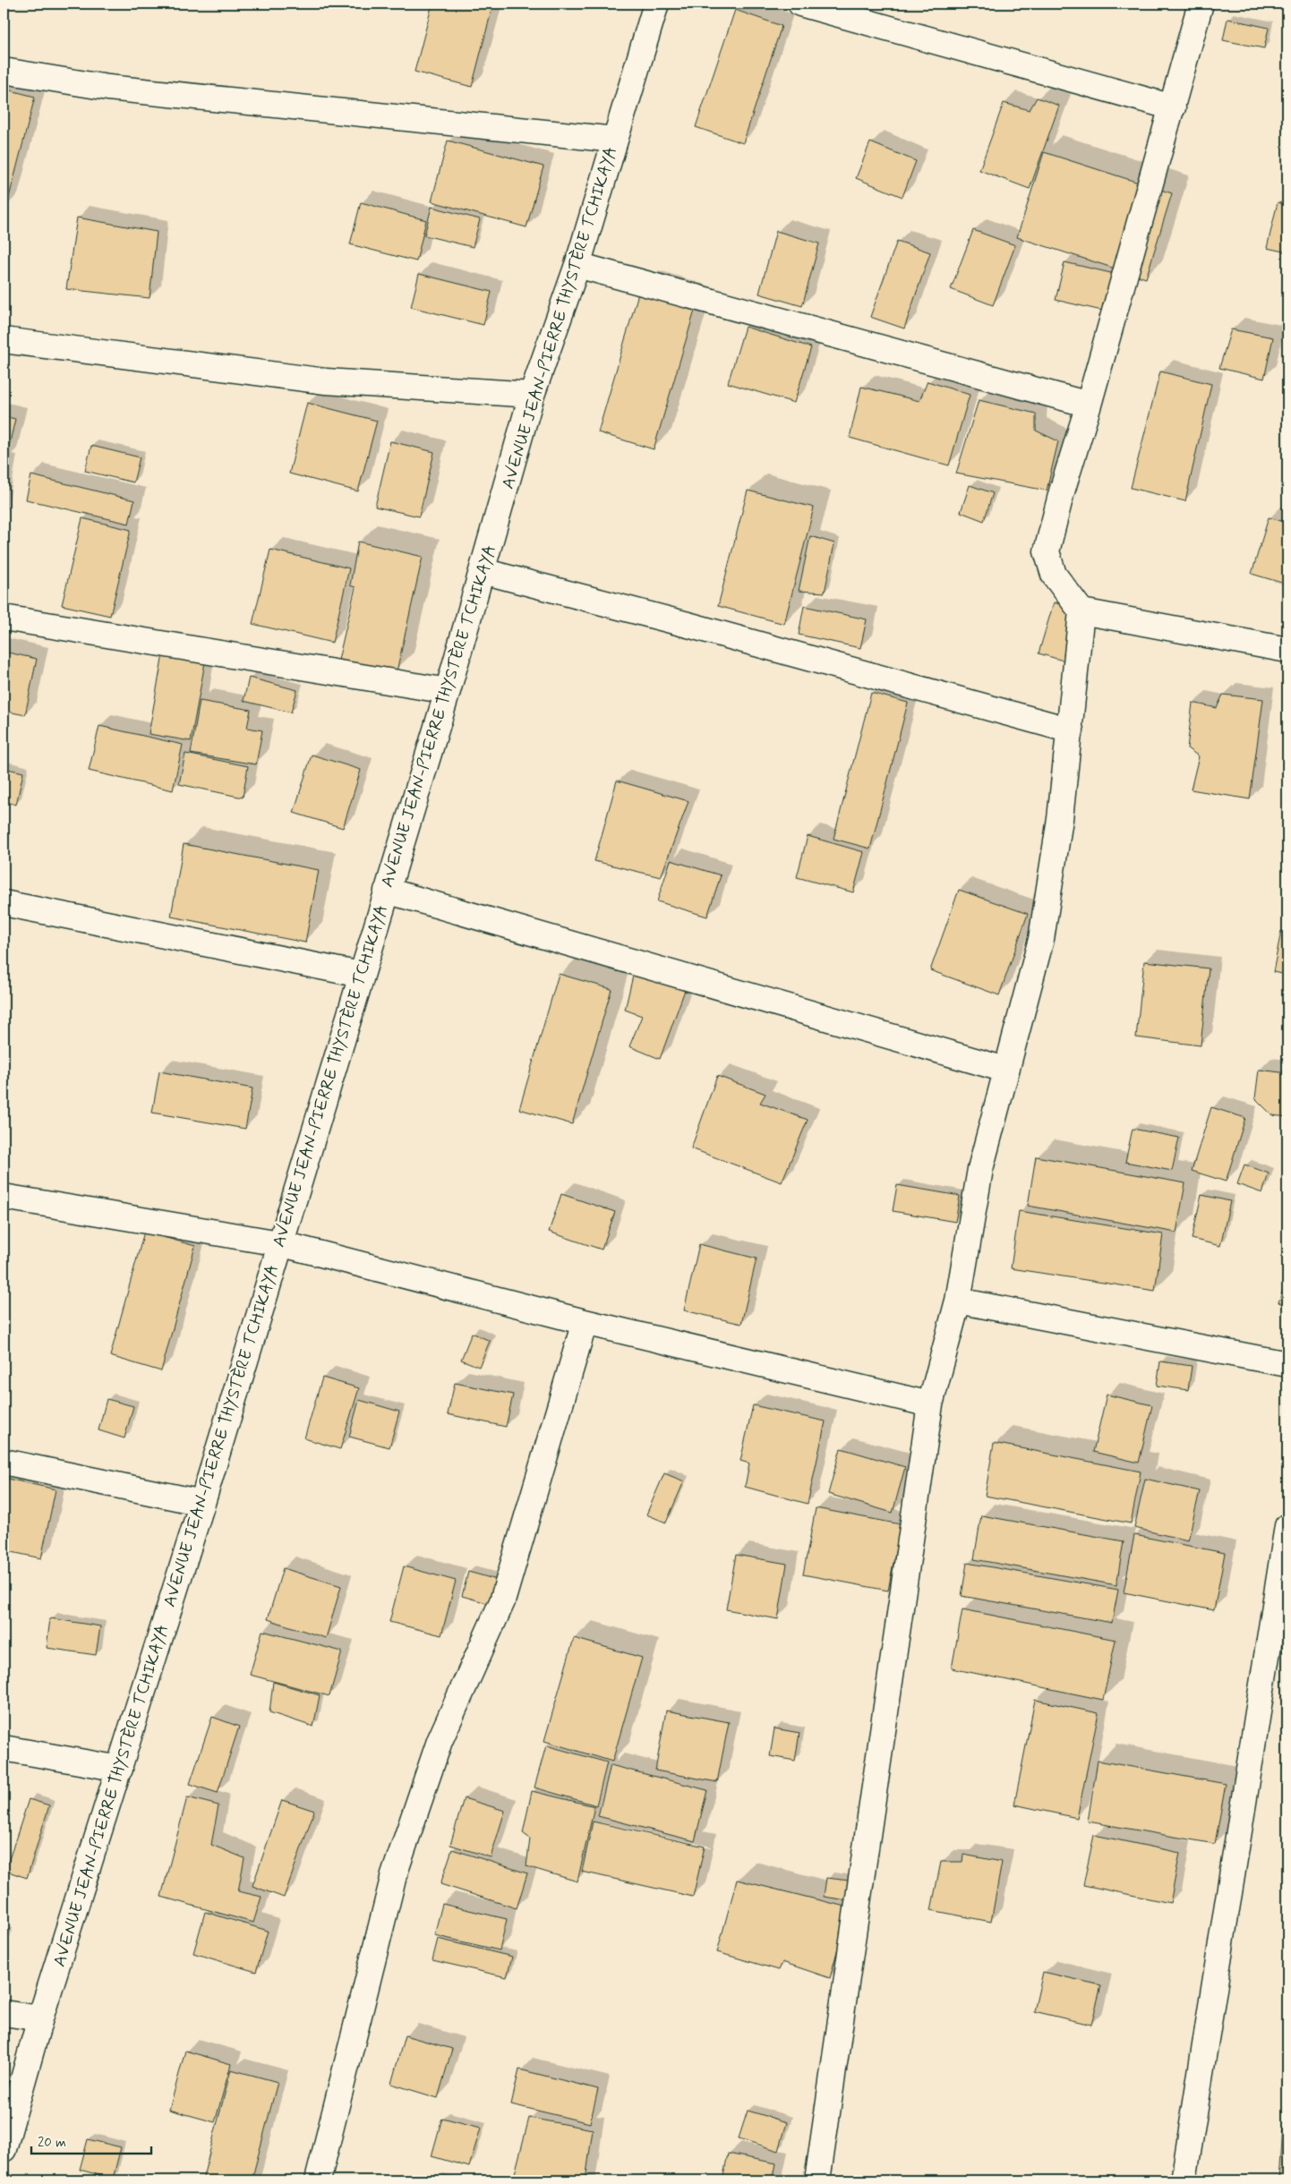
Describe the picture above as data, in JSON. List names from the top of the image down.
{
  "streets": {
    "street": ["AVENUE JEAN-PIERRE THYSTÈRE TCHIKAYA"]
  },
  "scale_bar": "20 m"
}
